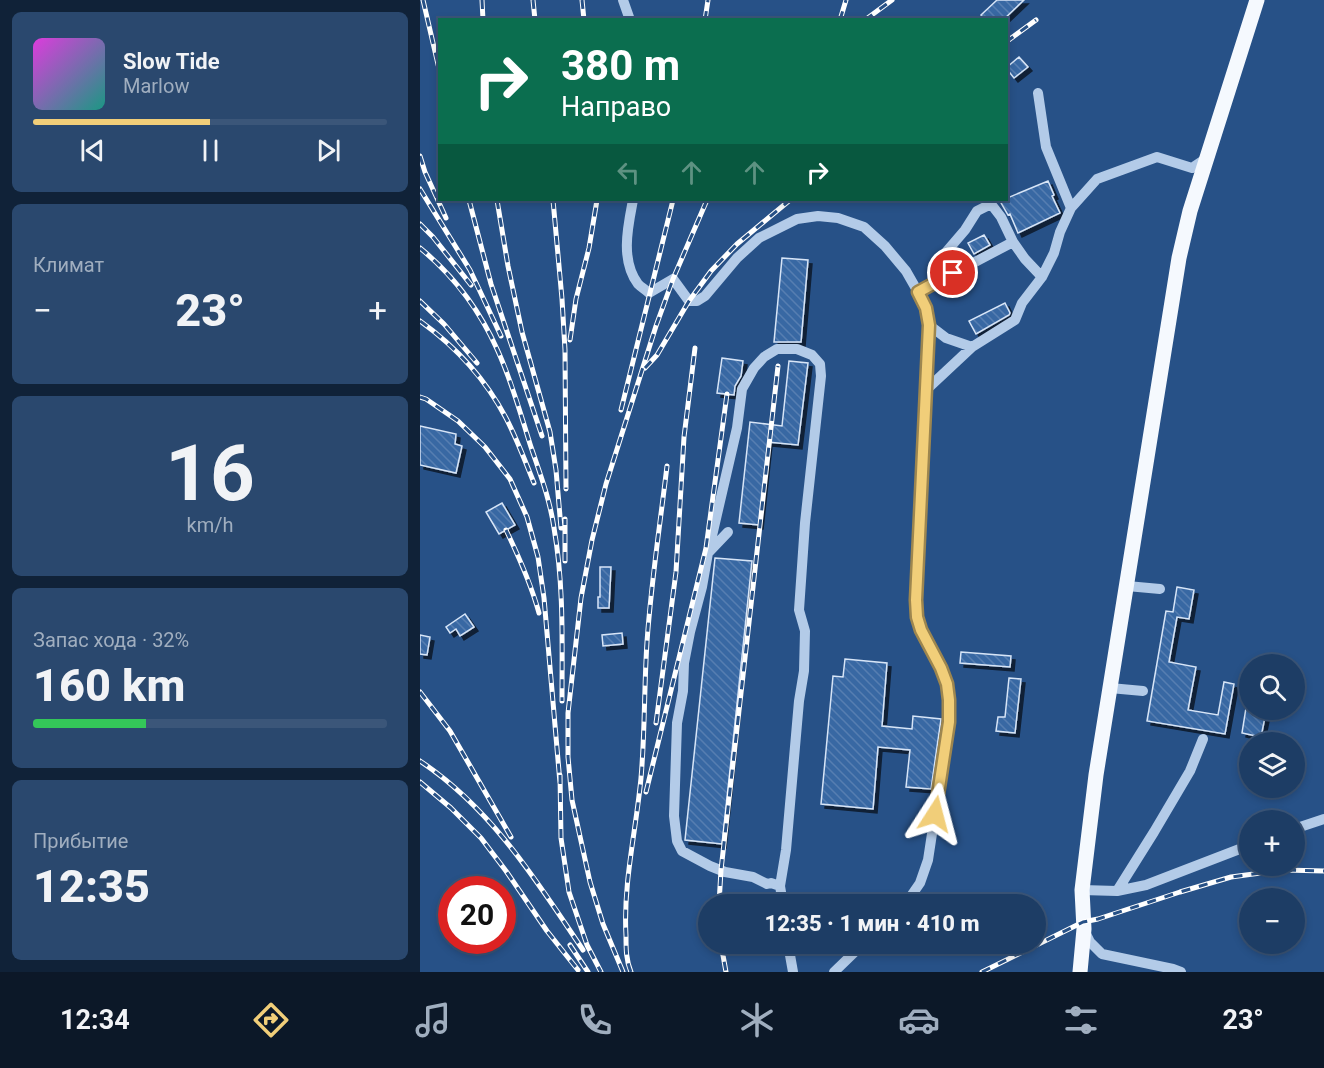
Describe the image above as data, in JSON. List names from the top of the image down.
{
  "page": {
    "turn": ["380 m", "Направо"],
    "song": ["Slow Tide", "Marlow"],
    "tile": [
      "Климат",
      ["16", "km/h"],
      ["Запас хода · 32%", "160 km"],
      ["Прибытие", "12:35"]
    ],
    "heat": ["−", "23°", "+"],
    "map_buttons": ["+", "−"],
    "limit": "20",
    "trip": "12:35 · 1 мин · 410 m",
    "tabs": ["12:34", "23°"]
  }
}
